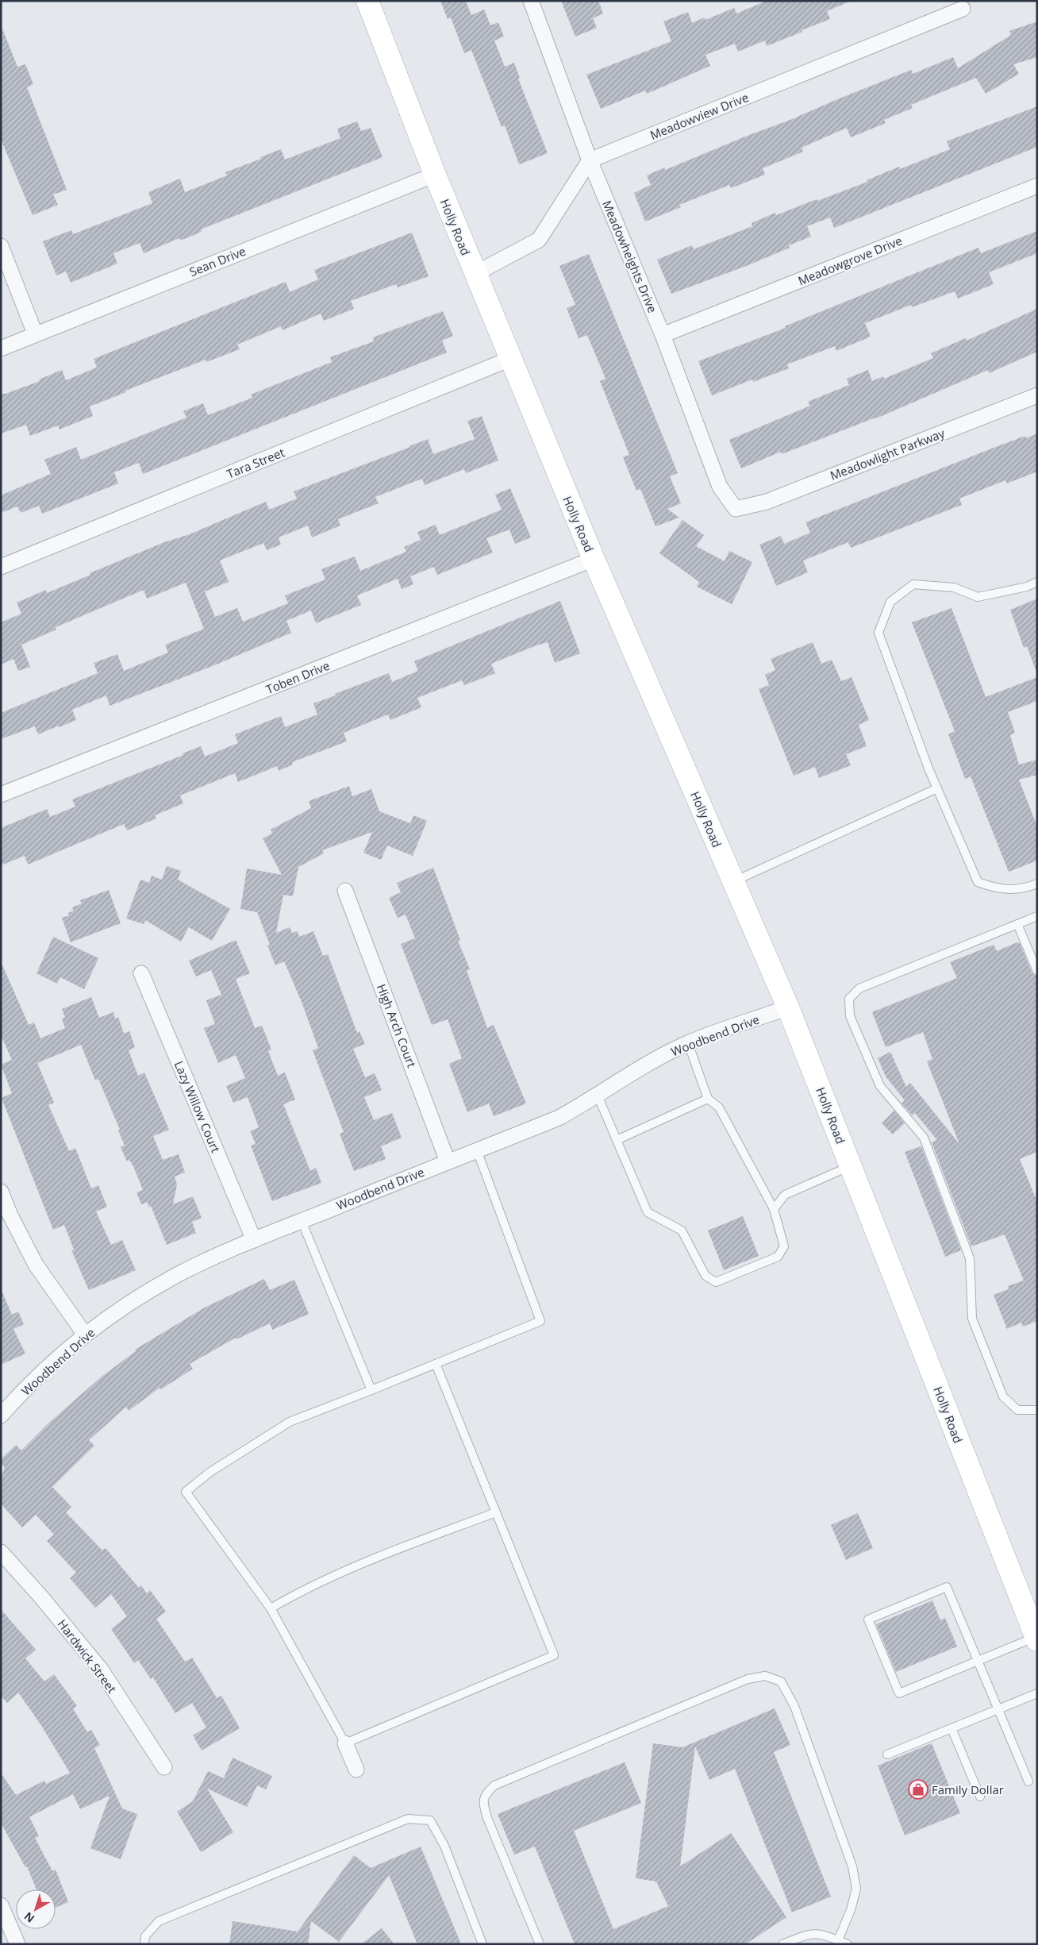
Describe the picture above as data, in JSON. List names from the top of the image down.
{
  "streets": {
    "main road": ["Holly Road"],
    "street": [
      "Meadowview Drive",
      "Meadowheights Drive",
      "Meadowgrove Drive",
      "Sean Drive",
      "Meadowlight Parkway",
      "Tara Street",
      "Toben Drive",
      "High Arch Court",
      "Woodbend Drive",
      "Lazy Willow Court",
      "Hardwick Street"
    ]
  },
  "crossings": [
    ["Meadowview Drive", "Meadowheights Drive"],
    ["Holly Road", "Sean Drive"],
    ["Holly Road", "Tara Street"],
    ["Holly Road", "Toben Drive"],
    ["Holly Road", "Woodbend Drive"],
    ["Meadowheights Drive", "Meadowgrove Drive"],
    ["Meadowheights Drive", "Meadowlight Parkway"],
    ["High Arch Court", "Woodbend Drive"],
    ["Woodbend Drive", "Lazy Willow Court"]
  ],
  "places": {
    "shop": ["Family Dollar"]
  },
  "north": "bottom left"
}
